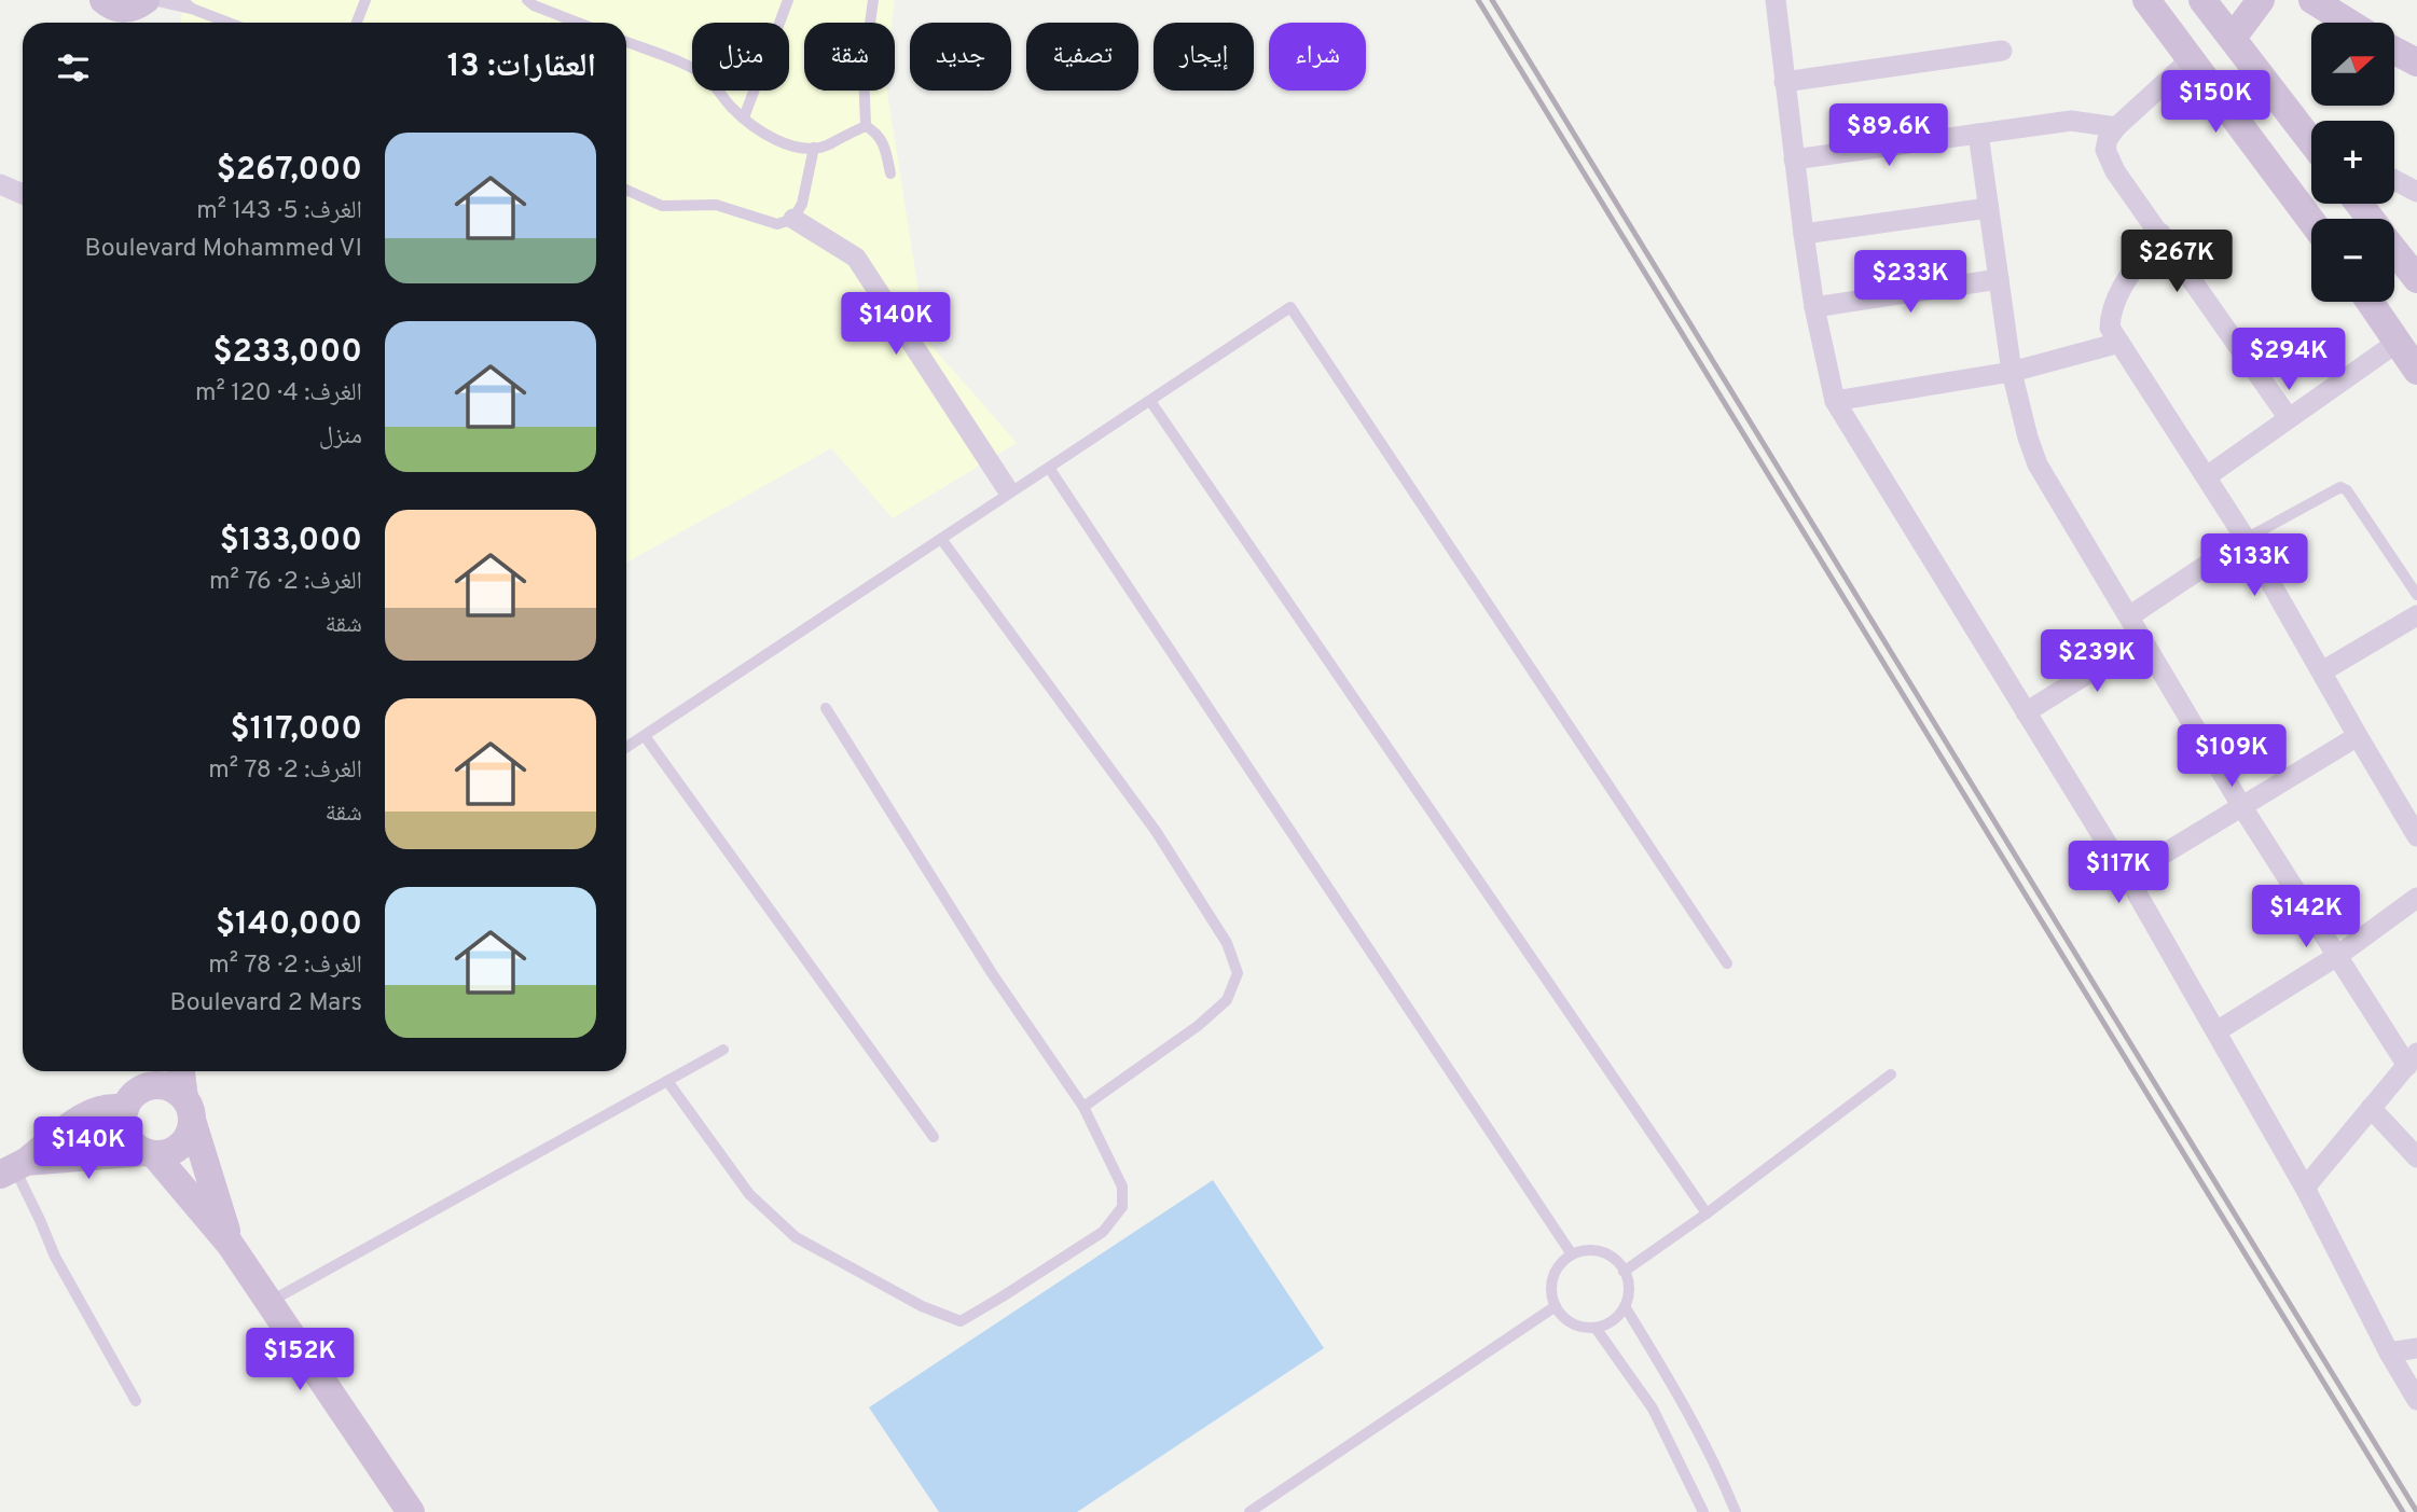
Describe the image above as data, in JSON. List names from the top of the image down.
{
  "north": "right",
  "page": {
    "map_buttons": ["+", "−"],
    "chip": [
      "شراء",
      "إيجار",
      "تصفية",
      "جديد",
      "شقة",
      "منزل"
    ],
    "heading": "العقارات: 13",
    "price": [
      "$150K",
      "$89.6K",
      "$267K",
      "$233K",
      "$140K",
      "$294K",
      "$133K",
      "$239K",
      "$109K",
      "$117K",
      "$142K",
      "$140K",
      "$152K"
    ],
    "list": [
      {
        "name": "$267,000",
        "note": "الغرف: 5 · 143 m² · Boulevard Mohammed VI"
      },
      {
        "name": "$233,000",
        "note": "الغرف: 4 · 120 m² · منزل"
      },
      {
        "name": "$133,000",
        "note": "الغرف: 2 · 76 m² · شقة"
      },
      {
        "name": "$117,000",
        "note": "الغرف: 2 · 78 m² · شقة"
      },
      {
        "name": "$140,000",
        "note": "الغرف: 2 · 78 m² · Boulevard 2 Mars"
      }
    ]
  }
}
